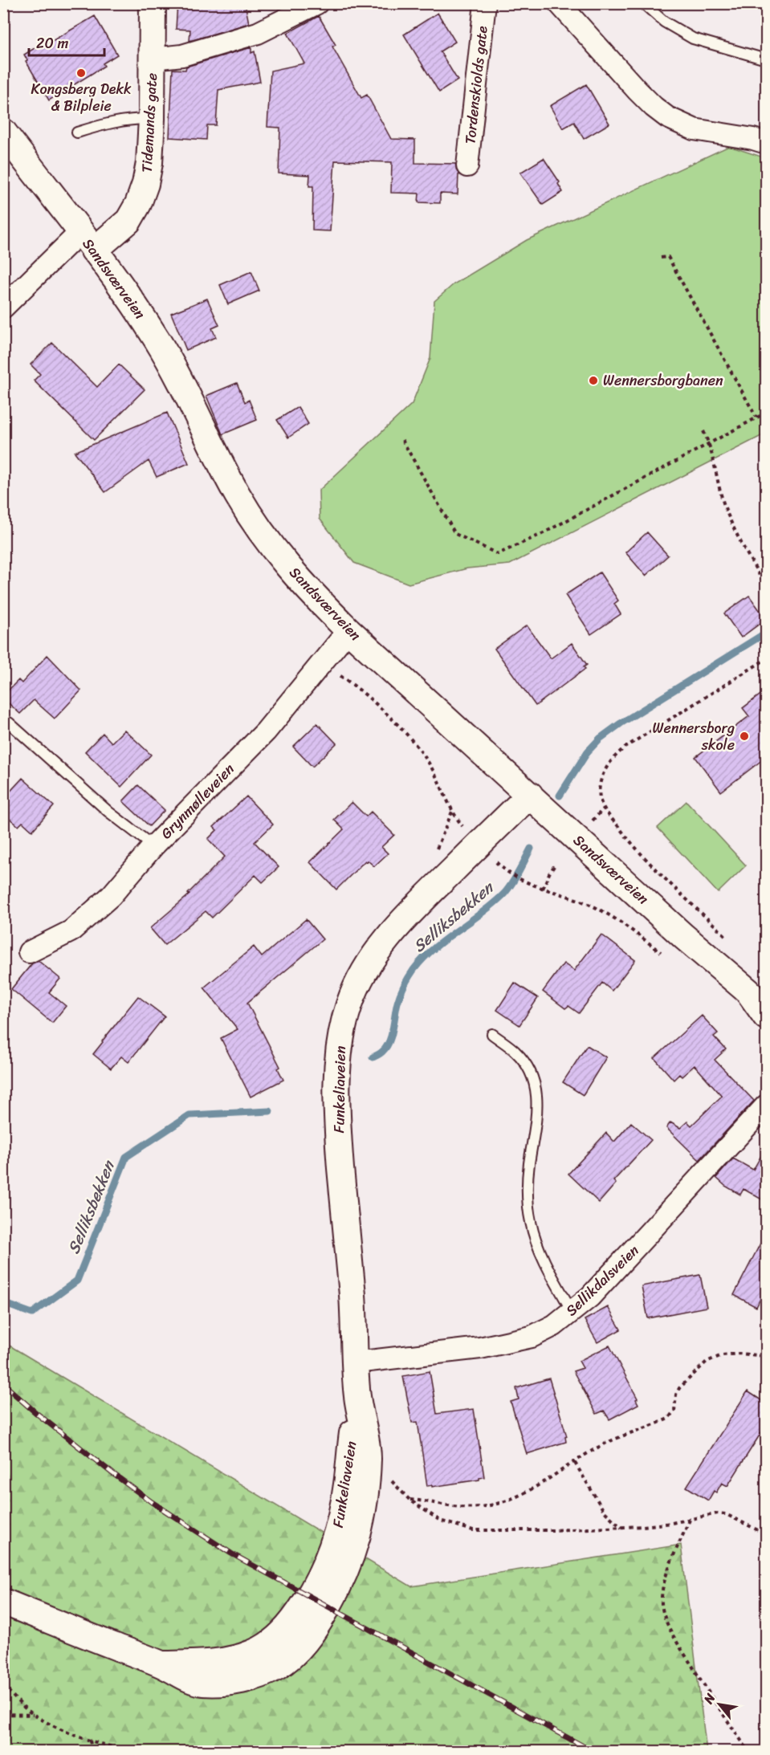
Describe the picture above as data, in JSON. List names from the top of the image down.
{
  "streets": {
    "street": [
      "Tordenskiolds gate",
      "Tidemands gate",
      "Sandsværveien",
      "Grynmølleveien",
      "Funkeliaveien",
      "Sellikdalsveien"
    ]
  },
  "crossings": [
    ["Tidemands gate", "Sandsværveien"],
    ["Sandsværveien", "Grynmølleveien"],
    ["Sandsværveien", "Funkeliaveien"],
    ["Funkeliaveien", "Sellikdalsveien"]
  ],
  "water": ["Selliksbekken"],
  "places": ["Kongsberg Dekk & Bilpleie", "Wennersborgbanen", "Wennersborg skole"],
  "scale_bar": "20 m",
  "north": "top left"
}
